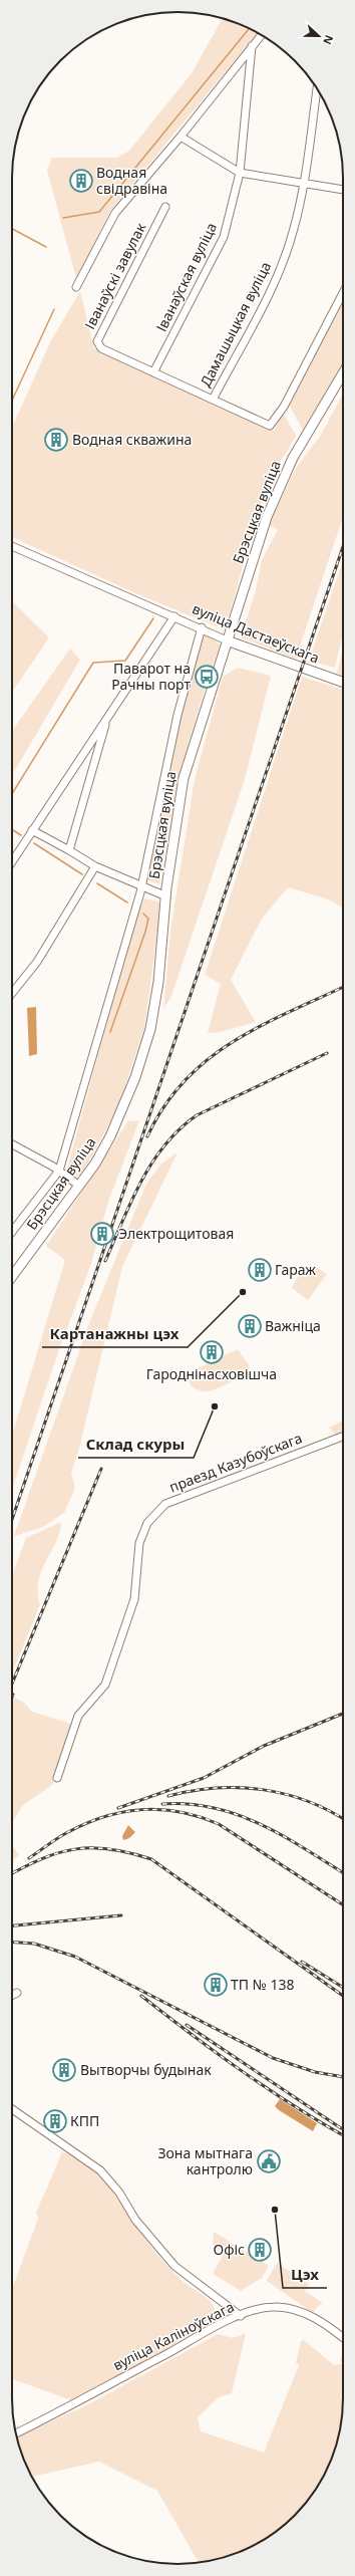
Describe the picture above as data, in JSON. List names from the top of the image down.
{
  "streets": {
    "main road": ["Брэсцкая вуліца", "вуліца Дастаеўскага"],
    "street": [
      "Іванаўскі завулак",
      "Іванаўская вуліца",
      "Дамашыцкая вуліца",
      "праезд Казубоўскага",
      "вуліца Каліноўскага"
    ]
  },
  "crossings": [
    ["Іванаўскі завулак", "Іванаўская вуліца"],
    ["Брэсцкая вуліца", "вуліца Дастаеўскага"]
  ],
  "places": {
    "building": [
      "Водная свідравіна",
      "Водная скважина",
      "Электрощитовая",
      "Гараж",
      "Важніца",
      "Гароднінасховішча",
      "ТП № 138",
      "Вытворчы будынак",
      "КПП",
      "Офіс"
    ],
    "bus stop": ["Паварот на Рачны порт"],
    "other": ["Картанажны цэх", "Склад скуры", "Цэх"],
    "public building": ["Зона мытнага кантролю"]
  },
  "north": "right"
}
